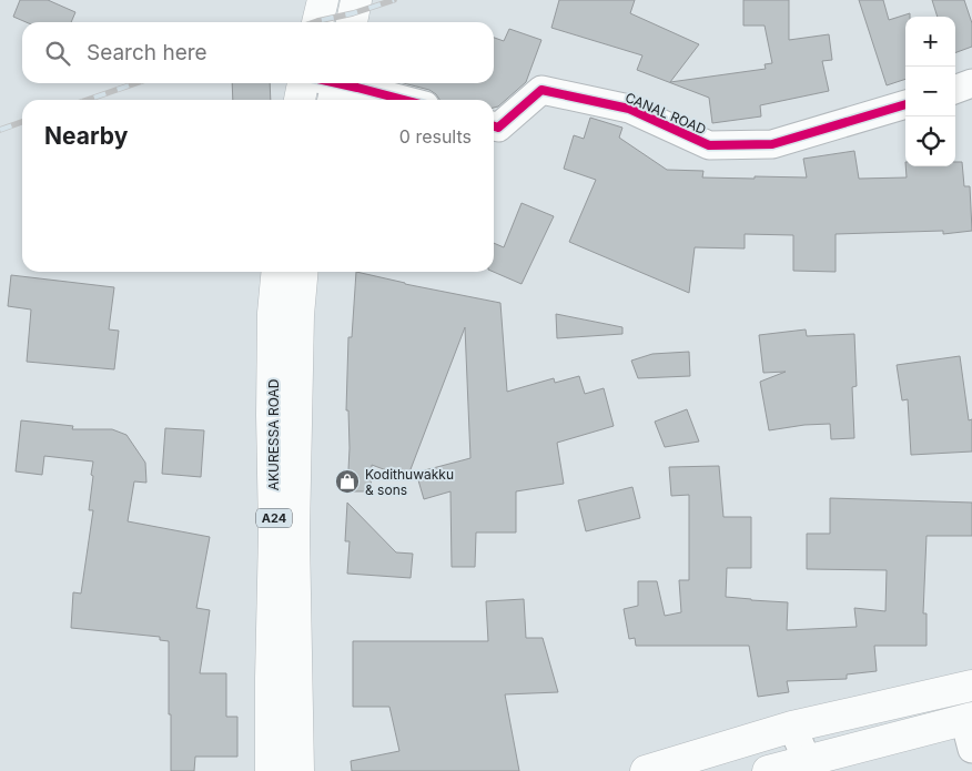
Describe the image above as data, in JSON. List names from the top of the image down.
{
  "streets": {
    "highway": ["AKURESSA ROAD", "A24"],
    "street": ["CANAL ROAD"]
  },
  "places": {
    "shop": ["Kodithuwakku & sons"]
  },
  "page": {
    "map_buttons": ["+", "−"],
    "search": "Search here",
    "heading": ["Nearby", "0 results"]
  }
}
